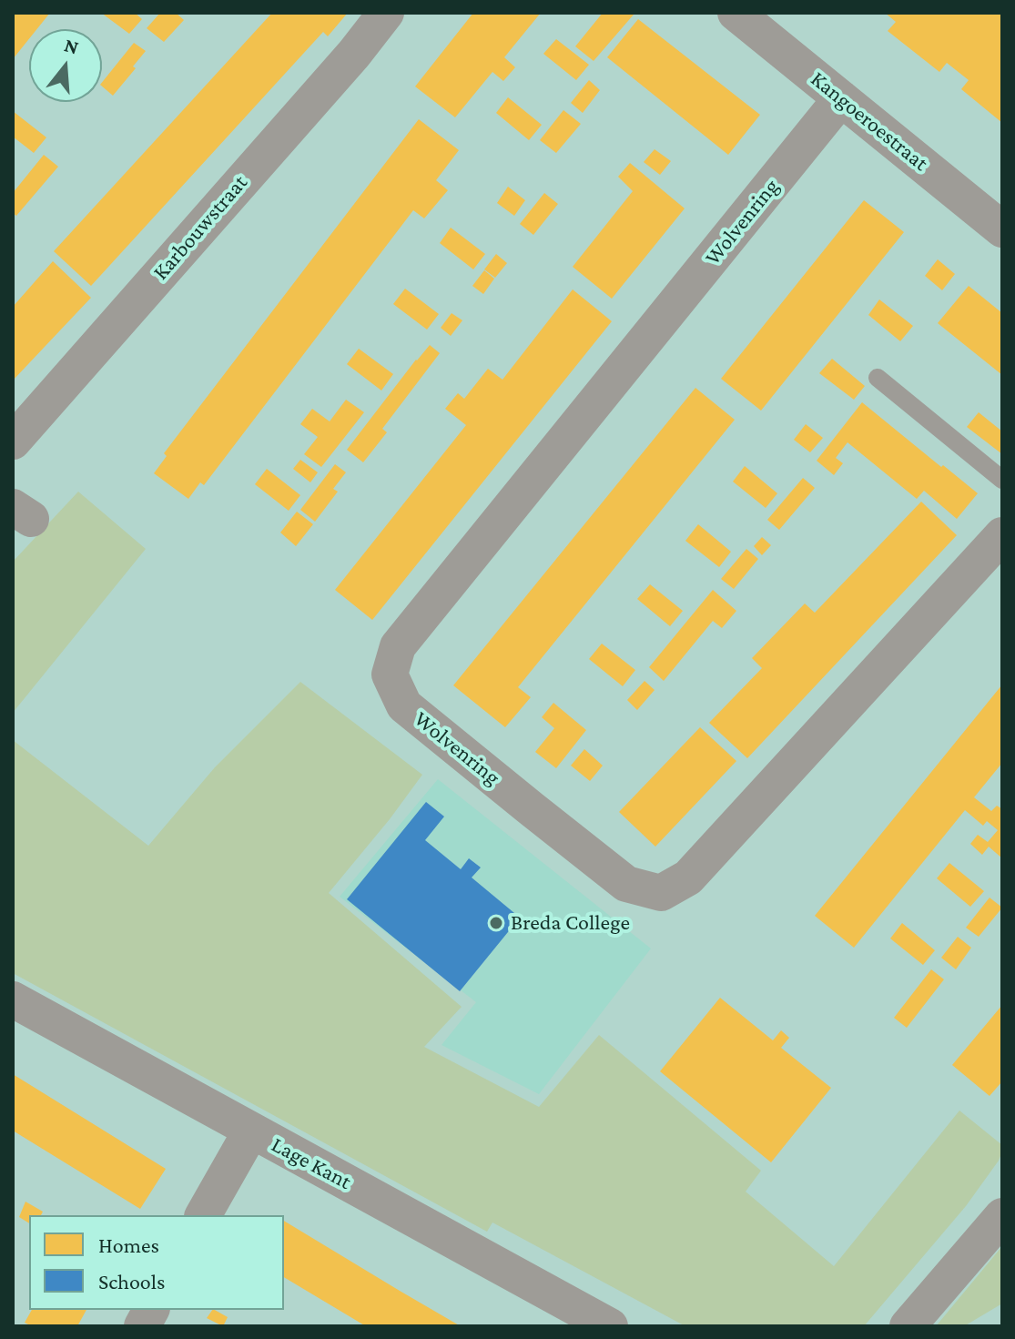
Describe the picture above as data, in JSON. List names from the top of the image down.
{
  "streets": {
    "street": [
      "Kangoeroestraat",
      "Wolvenring",
      "Karbouwstraat",
      "Lage Kant"
    ]
  },
  "crossings": [
    ["Kangoeroestraat", "Wolvenring"]
  ],
  "places": ["Breda College"],
  "legend": ["Homes", "Schools"],
  "north": "top"
}
